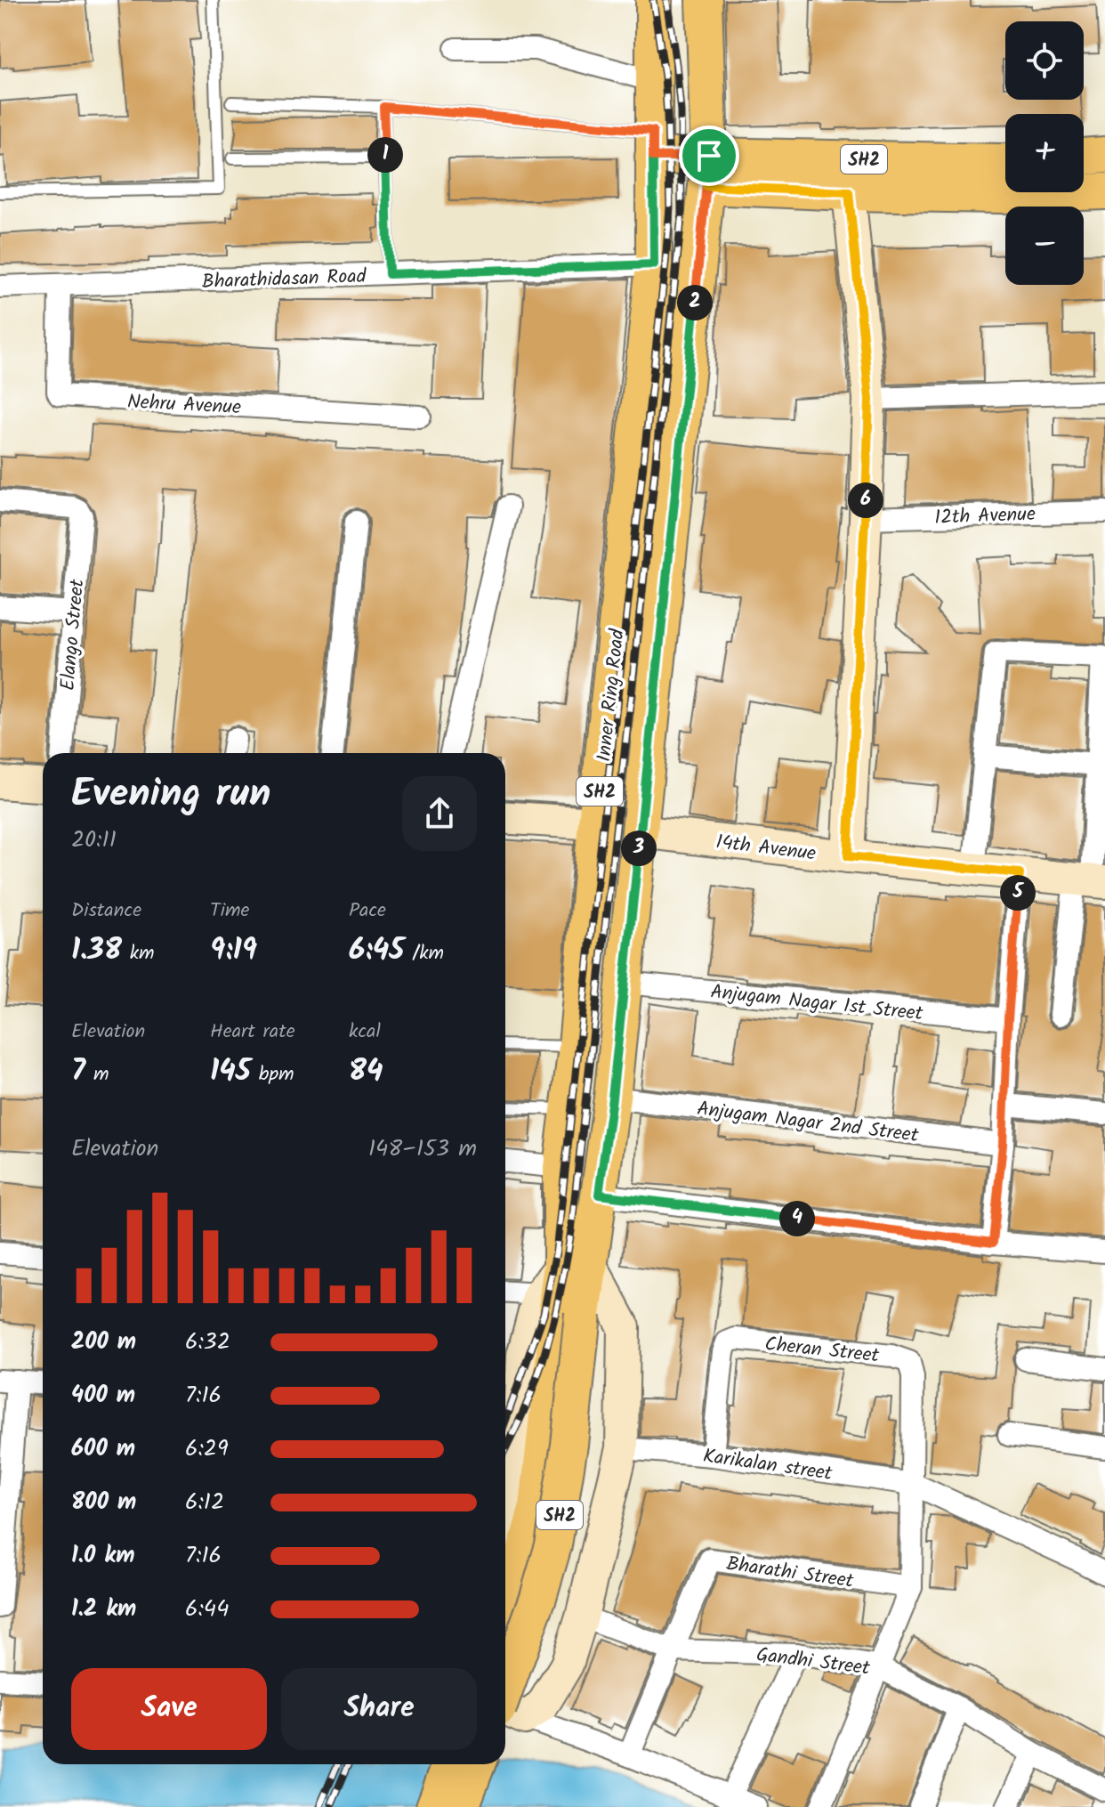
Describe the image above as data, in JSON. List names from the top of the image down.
{
  "streets": {
    "main road": ["SH2", "Inner Ring Road"],
    "street": [
      "Bharathidasan Road",
      "Nehru Avenue",
      "12th Avenue",
      "Elango Street",
      "14th Avenue",
      "Anjugam Nagar 1st Street",
      "Anjugam Nagar 2nd Street",
      "Cheran Street",
      "Karikalan street",
      "Bharathi Street",
      "Gandhi Street"
    ]
  },
  "crossings": [
    ["SH2", "Inner Ring Road"],
    ["Bharathidasan Road", "Nehru Avenue"],
    ["Bharathidasan Road", "Inner Ring Road"],
    ["Inner Ring Road", "14th Avenue"],
    ["Inner Ring Road", "Anjugam Nagar 1st Street"],
    ["Inner Ring Road", "Anjugam Nagar 2nd Street"],
    ["Cheran Street", "Karikalan street"],
    ["Bharathi Street", "Gandhi Street"]
  ],
  "page": {
    "map_buttons": ["+", "−"],
    "pins": [
      "1",
      "2",
      "6",
      "3",
      "5",
      "4"
    ],
    "heading": ["Evening run", "20:11"],
    "stats": [
      ["Distance", "1.38 km"],
      ["Time", "9:19"],
      ["Pace", "6:45 /km"],
      ["Elevation", "7 m"],
      ["Heart rate", "145 bpm"],
      ["kcal", "84"]
    ],
    "chart": ["Elevation", "148–153 m"],
    "list": [
      {
        "name": "200 m",
        "note": "6:32"
      },
      {
        "name": "400 m",
        "note": "7:16"
      },
      {
        "name": "600 m",
        "note": "6:29"
      },
      {
        "name": "800 m",
        "note": "6:12"
      },
      {
        "name": "1.0 km",
        "note": "7:16"
      },
      {
        "name": "1.2 km",
        "note": "6:44"
      }
    ],
    "buttons": ["Save", "Share"]
  }
}
